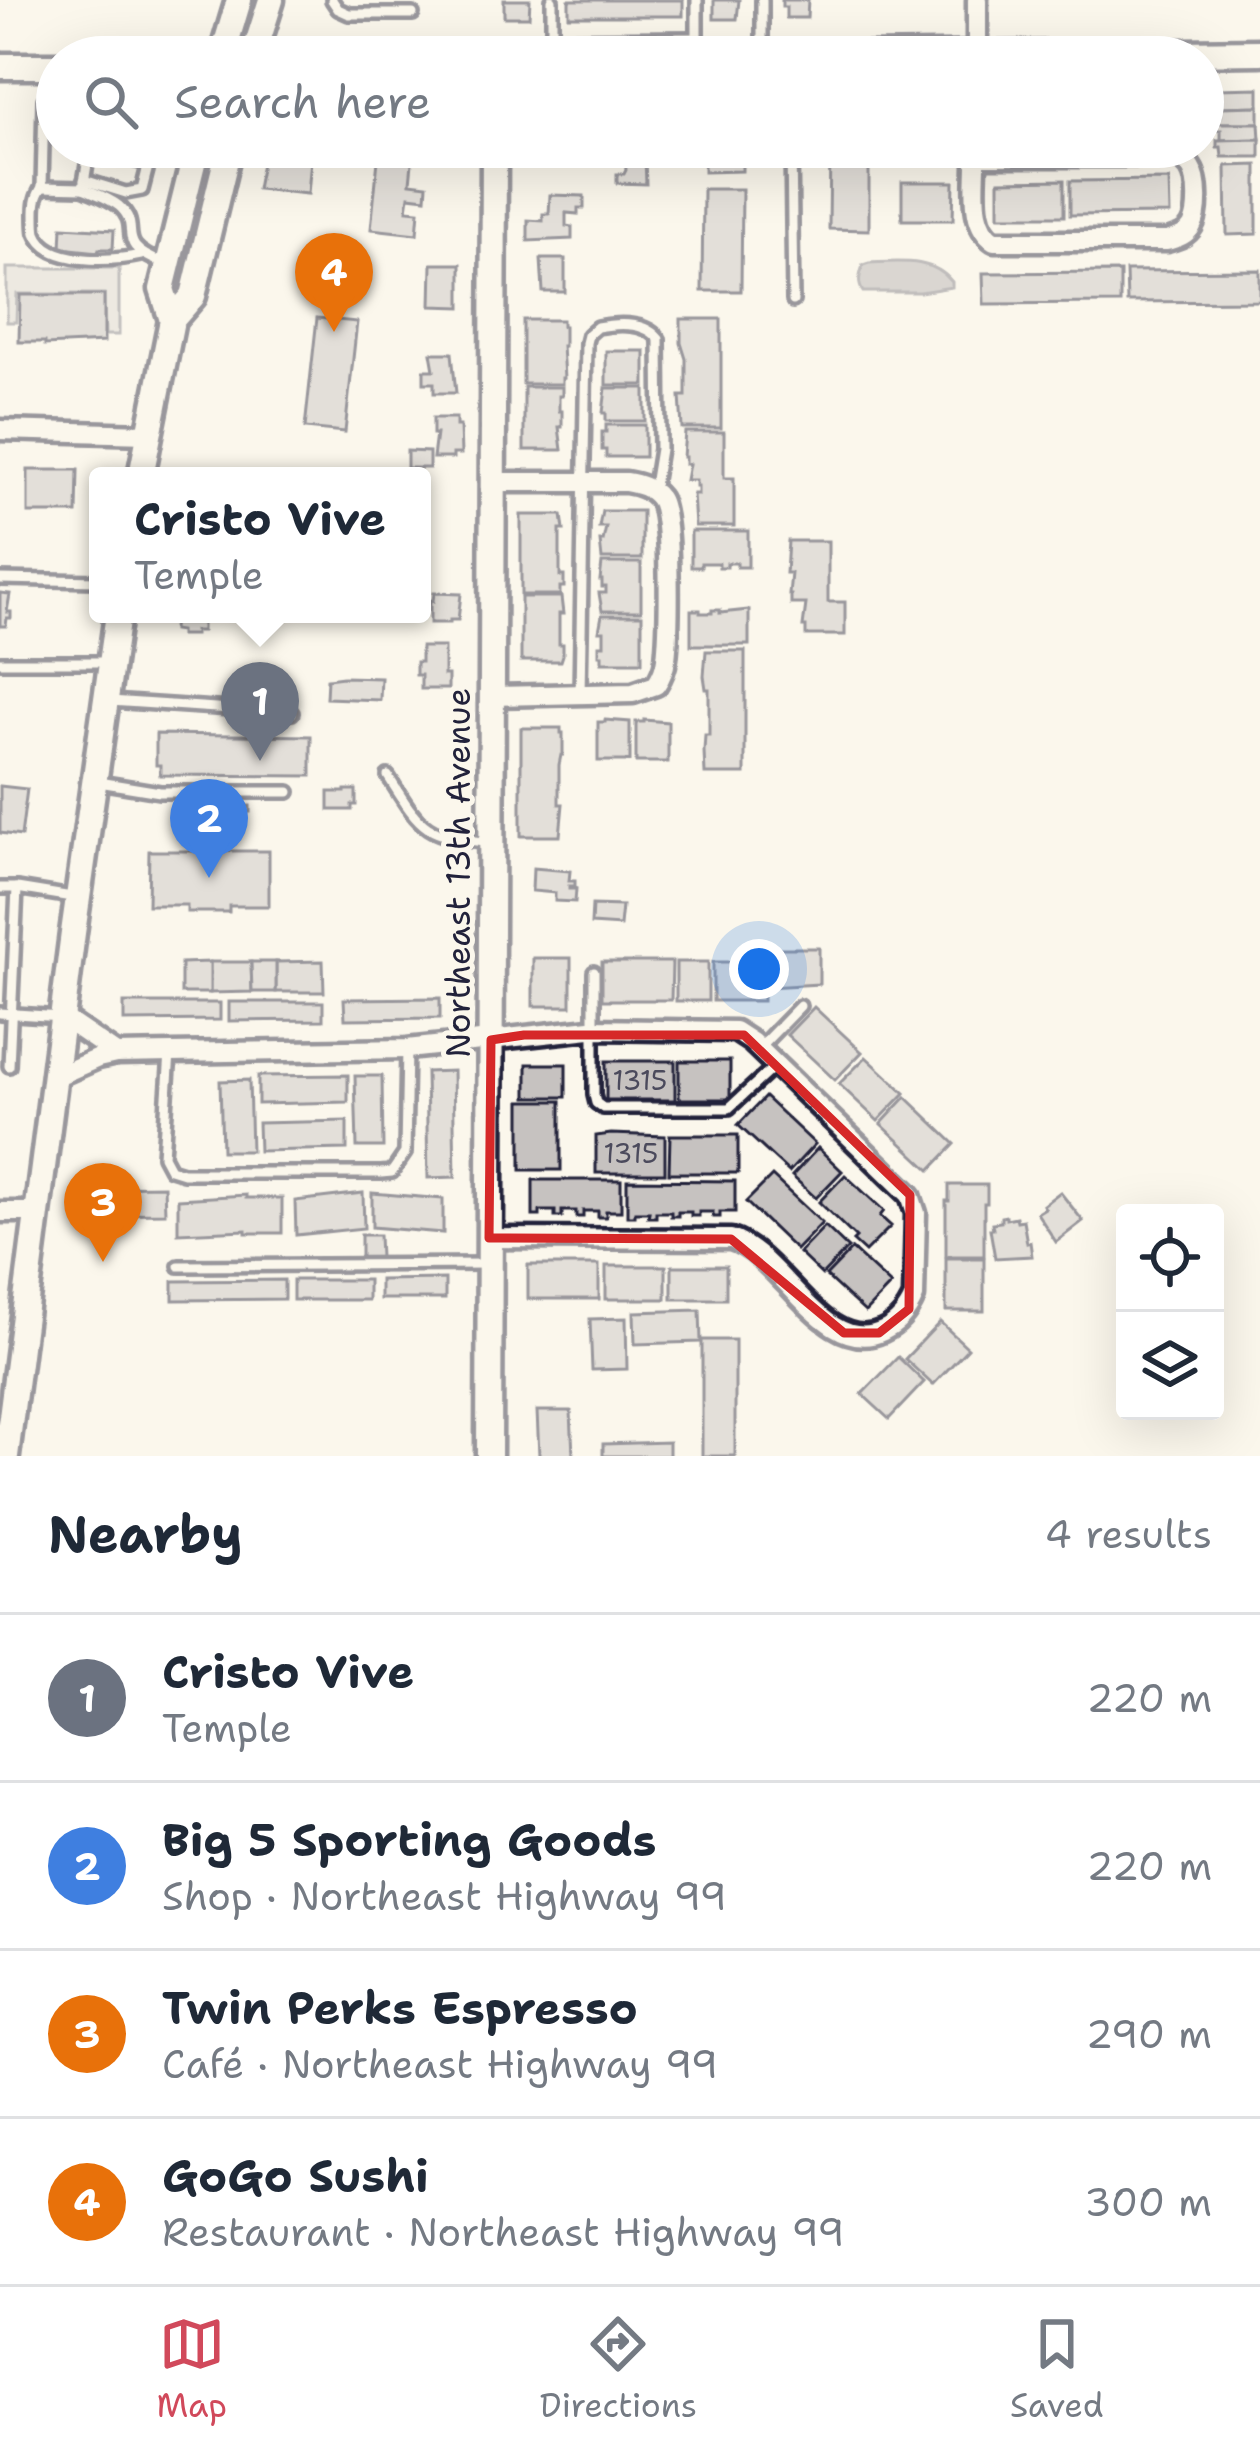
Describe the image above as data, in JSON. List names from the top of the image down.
{
  "streets": {
    "street": ["Northeast 13th Avenue"]
  },
  "house_numbers": ["1315", "1315"],
  "page": {
    "search": "Search here",
    "pins": [
      "4",
      "1",
      "2",
      "3"
    ],
    "popup": ["Cristo Vive", "Temple"],
    "heading": ["Nearby", "4 results"],
    "list": [
      {
        "mark": "1",
        "name": "Cristo Vive",
        "note": "Temple",
        "value": "220 m"
      },
      {
        "mark": "2",
        "name": "Big 5 Sporting Goods",
        "note": "Shop · Northeast Highway 99",
        "value": "220 m"
      },
      {
        "mark": "3",
        "name": "Twin Perks Espresso",
        "note": "Café · Northeast Highway 99",
        "value": "290 m"
      },
      {
        "mark": "4",
        "name": "GoGo Sushi",
        "note": "Restaurant · Northeast Highway 99",
        "value": "300 m"
      }
    ],
    "nav": ["Map", "Directions", "Saved"]
  }
}
